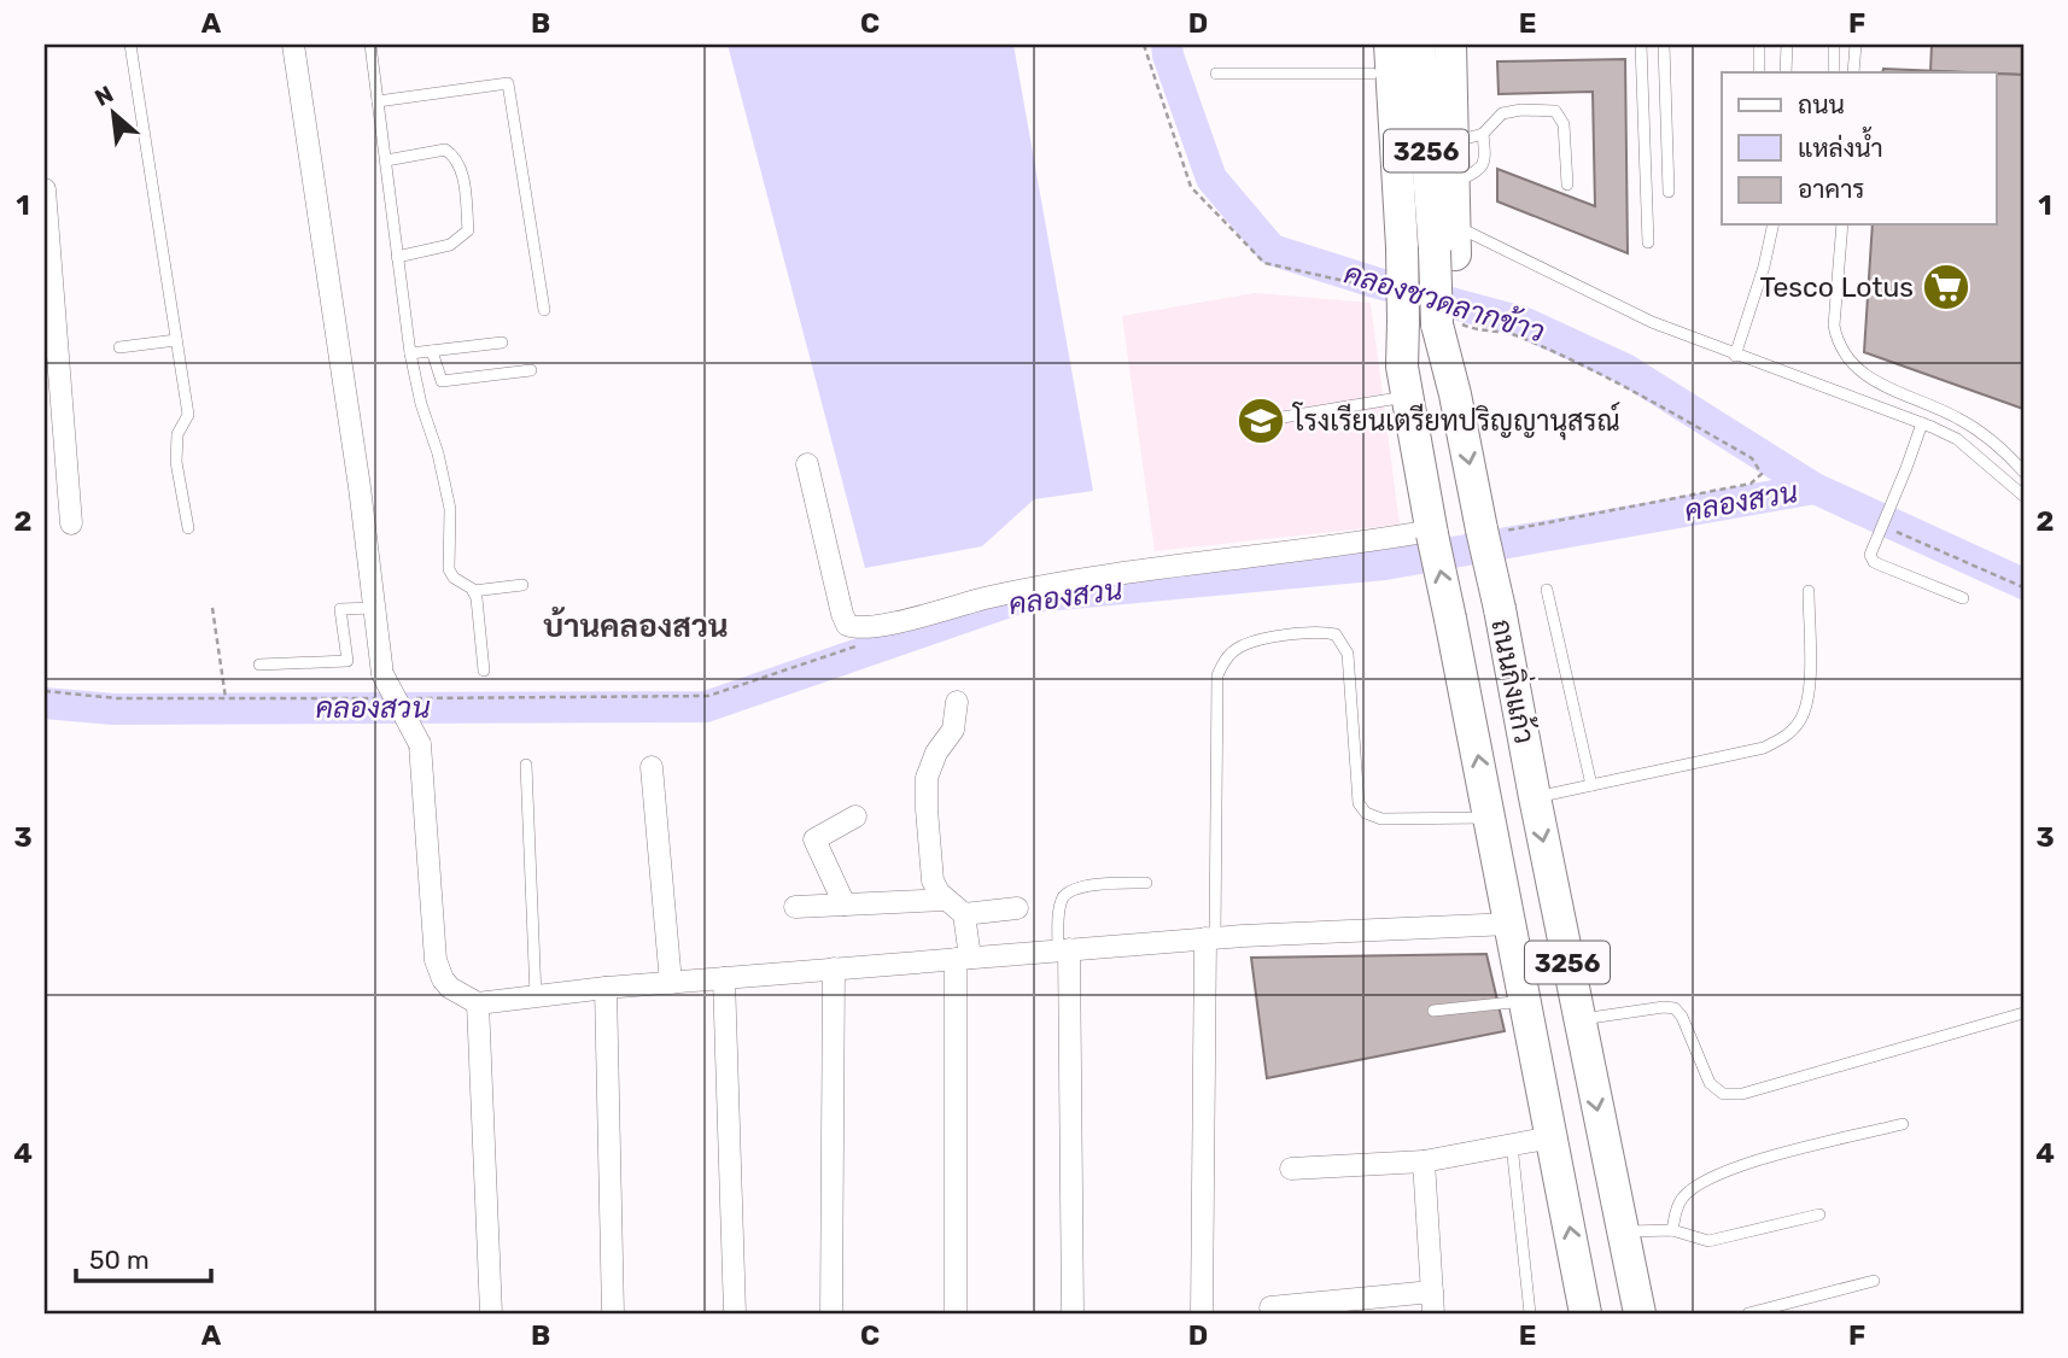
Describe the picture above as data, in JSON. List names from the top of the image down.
{
  "streets": {
    "main road": ["3256", "ถนนกิ่งแก้ว"]
  },
  "districts": ["บ้านคลองสวน"],
  "water": ["คลองชวดลากข้าว", "คลองสวน"],
  "places": {
    "supermarket": ["Tesco Lotus"],
    "school or university": ["โรงเรียนเตรียทปริญญานุสรณ์"]
  },
  "legend": ["ถนน", "แหล่งน้ำ", "อาคาร"],
  "scale_bar": "50 m",
  "north": "top left",
  "grid": {
    "columns": [
      "A",
      "B",
      "C",
      "D",
      "E",
      "F"
    ],
    "rows": [
      "1",
      "2",
      "3",
      "4"
    ]
  }
}
